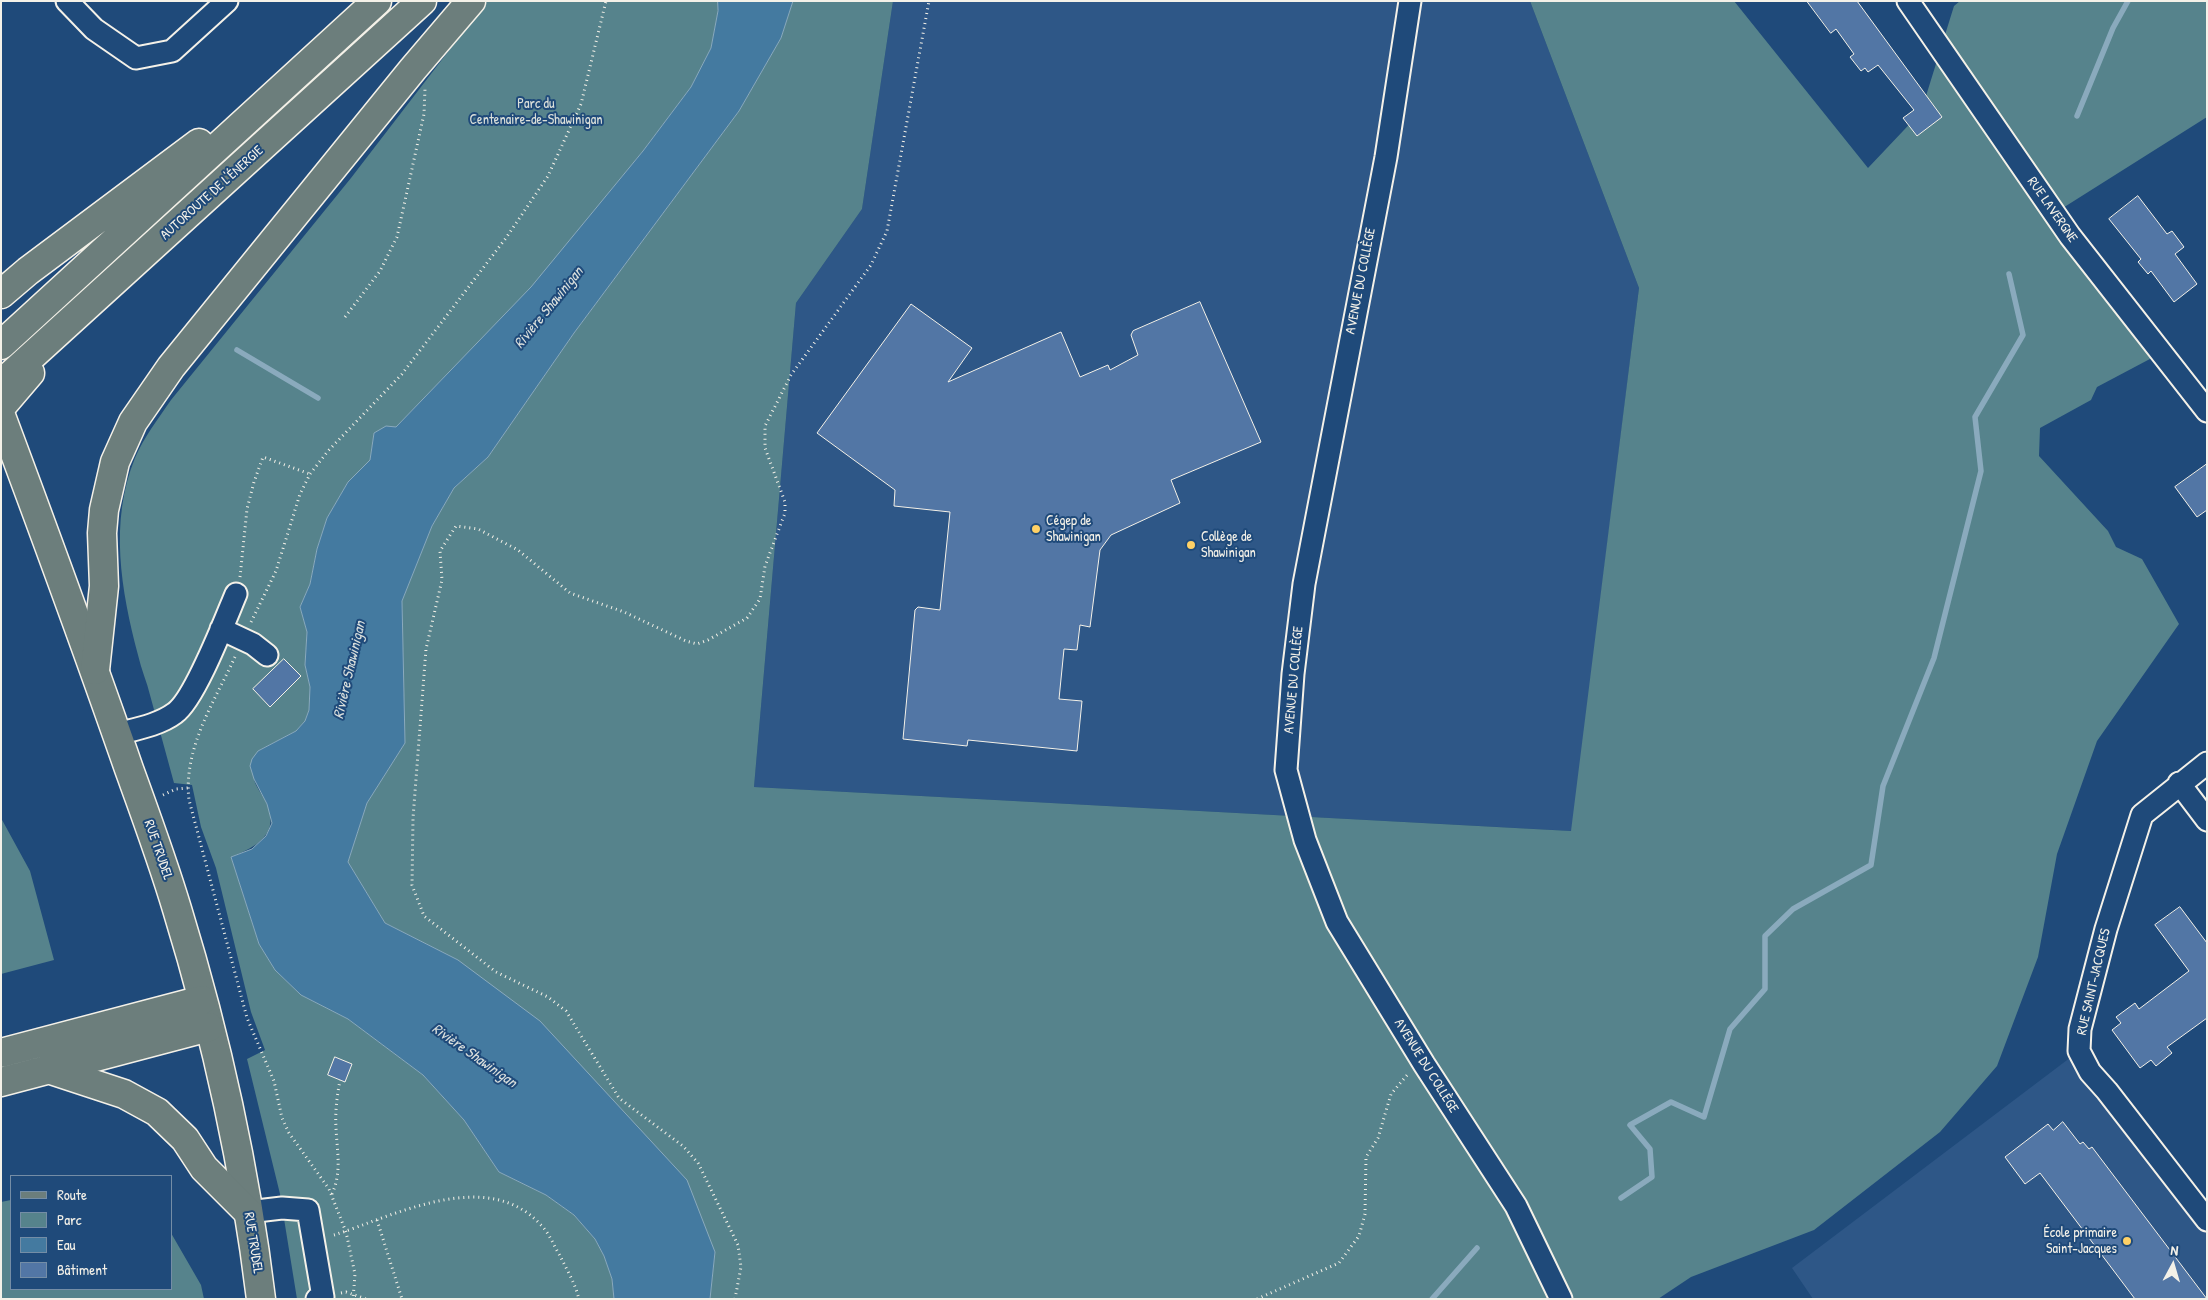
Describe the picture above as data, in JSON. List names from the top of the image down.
{
  "streets": {
    "main road": ["AUTOROUTE DE L'ÉNERGIE", "RUE TRUDEL"],
    "street": ["RUE LAVERGNE", "AVENUE DU COLLÈGE", "RUE SAINT-JACQUES"]
  },
  "water": ["Rivière Shawinigan"],
  "parks": ["Parc du Centenaire-de-Shawinigan"],
  "places": ["Cégep de Shawinigan", "Collège de Shawinigan", "École primaire Saint-Jacques"],
  "legend": [
    "Route",
    "Parc",
    "Eau",
    "Bâtiment"
  ],
  "north": "top"
}
